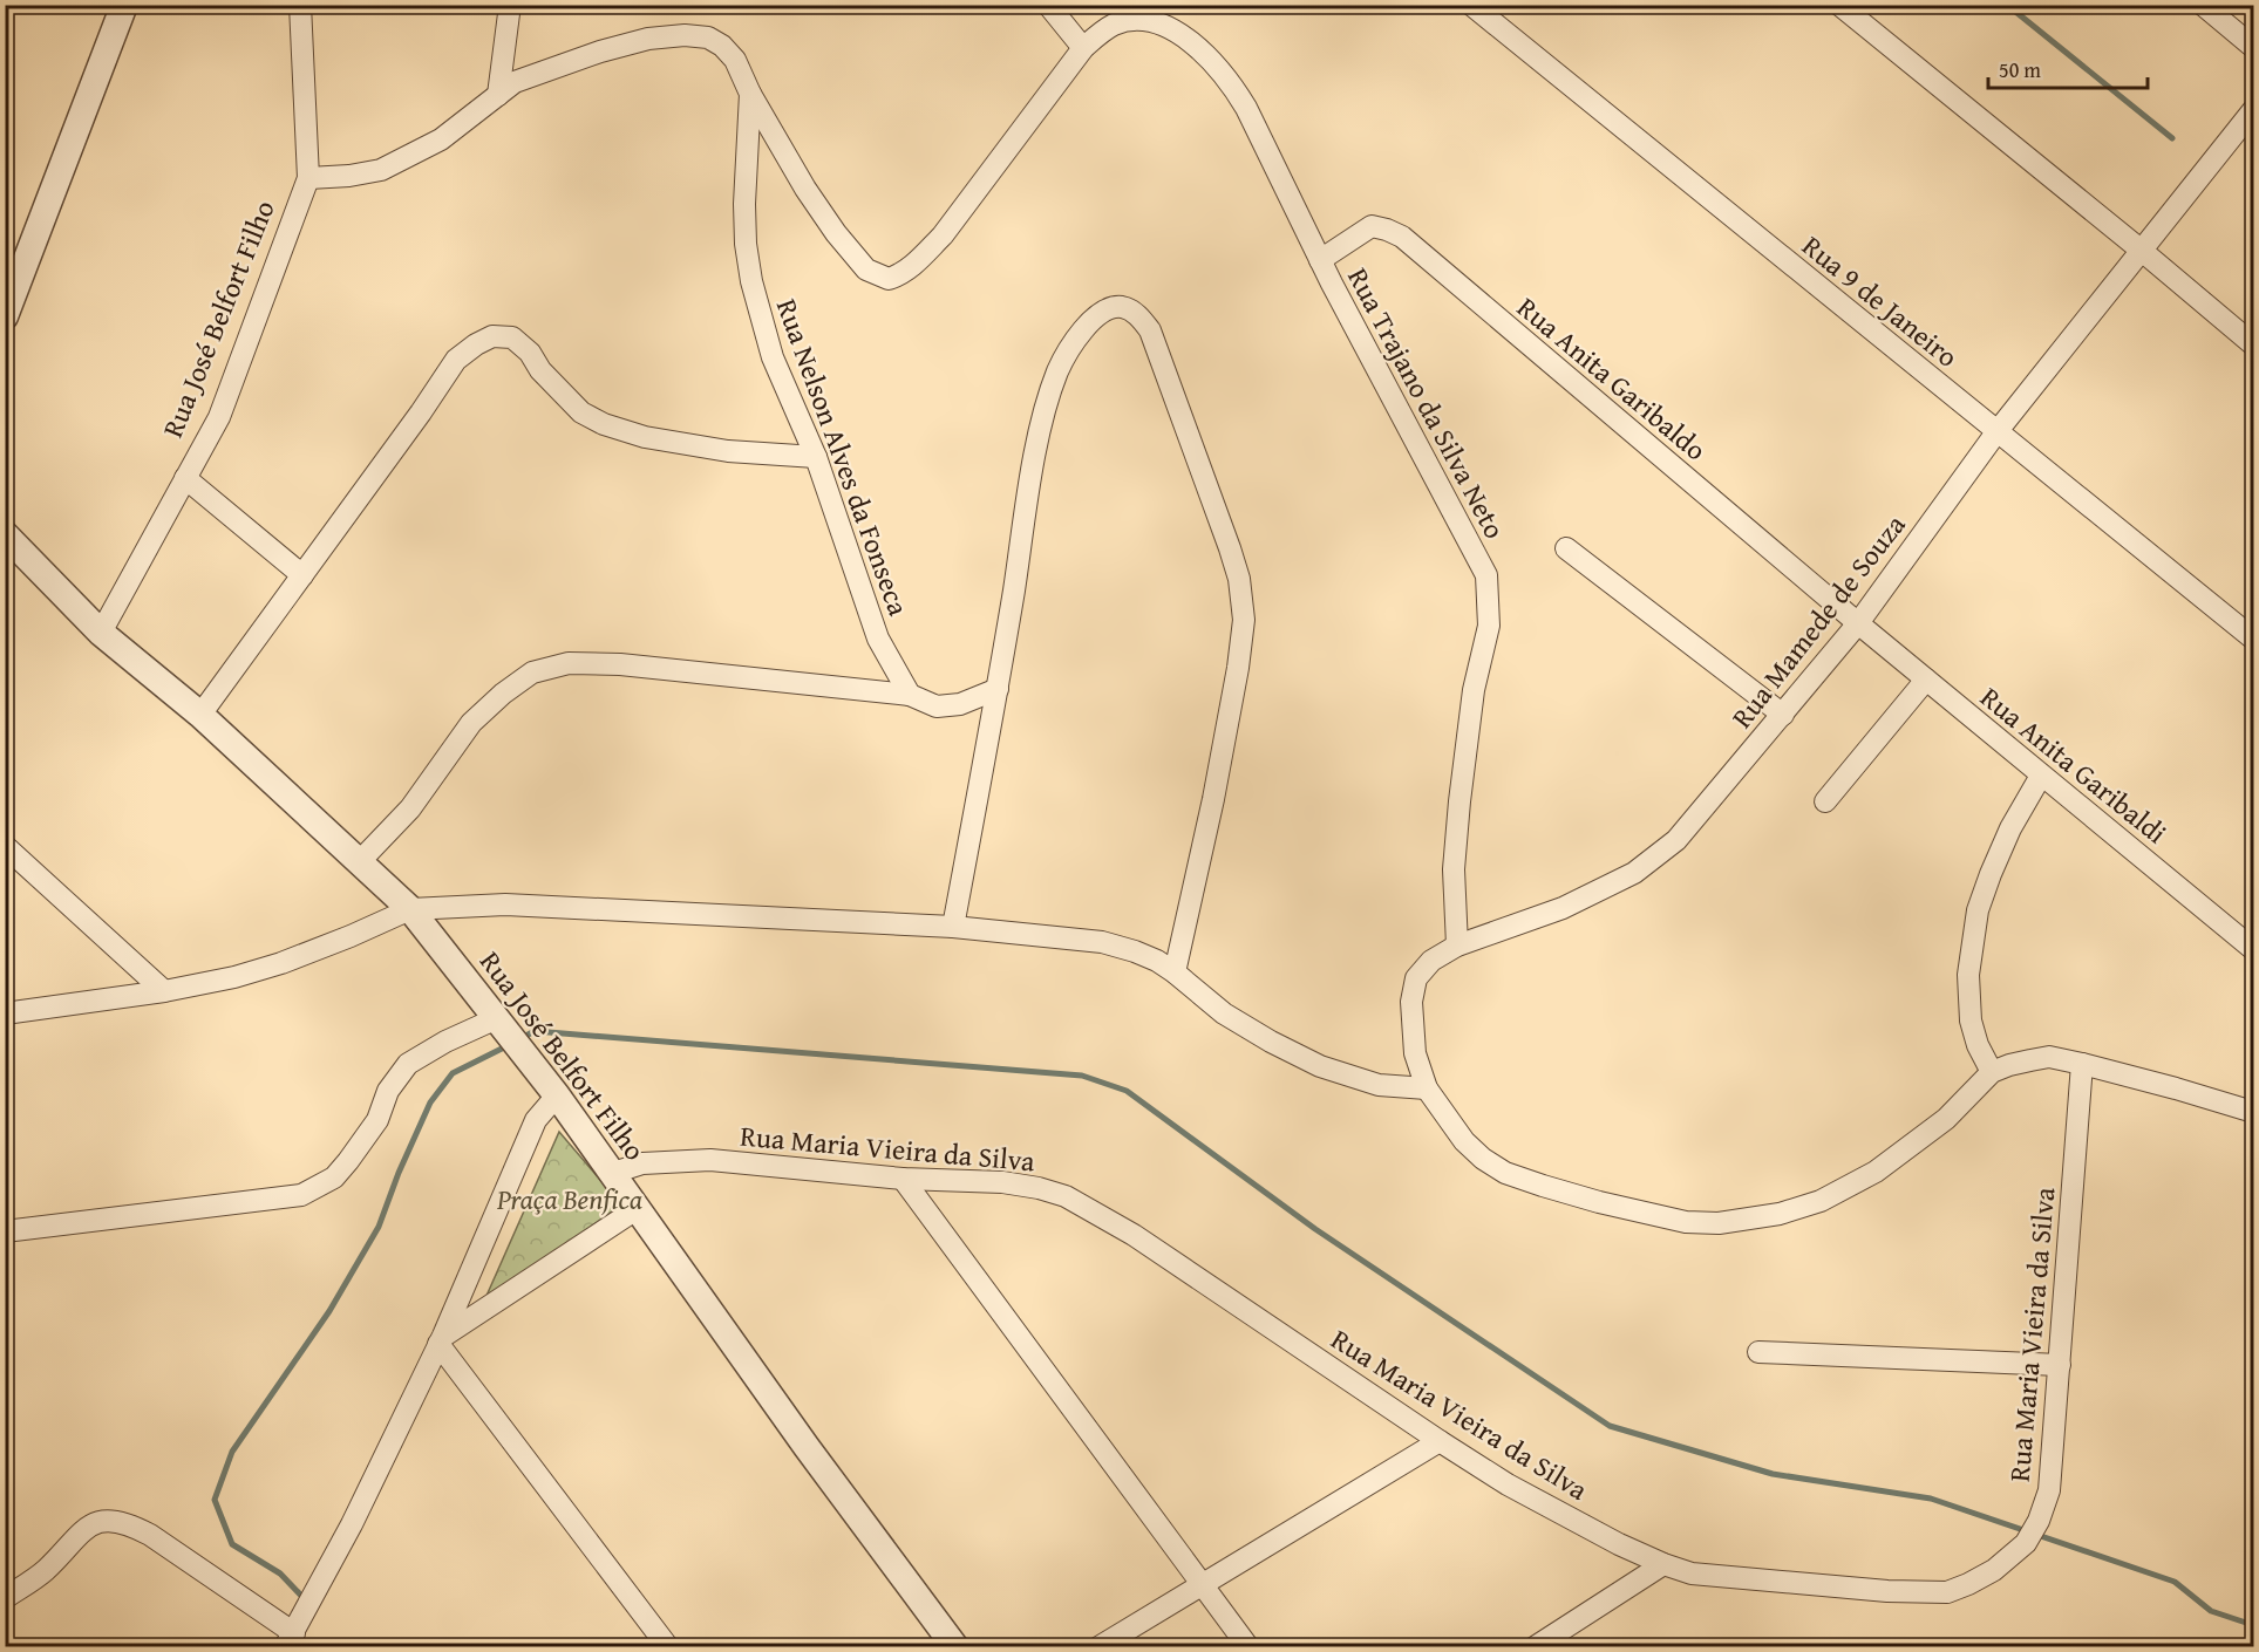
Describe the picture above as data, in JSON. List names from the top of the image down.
{
  "streets": {
    "street": [
      "Rua 9 de Janeiro",
      "Rua José Belfort Filho",
      "Rua Anita Garibaldo",
      "Rua Trajano da Silva Neto",
      "Rua Nelson Alves da Fonseca",
      "Rua Mamede de Souza",
      "Rua Anita Garibaldi",
      "Rua Maria Vieira da Silva"
    ]
  },
  "crossings": [
    ["Rua 9 de Janeiro", "Rua Mamede de Souza"],
    ["Rua José Belfort Filho", "Rua Nelson Alves da Fonseca"],
    ["Rua José Belfort Filho", "Rua Maria Vieira da Silva"],
    ["Rua Anita Garibaldo", "Rua Trajano da Silva Neto"],
    ["Rua Anita Garibaldo", "Rua Mamede de Souza"],
    ["Rua Anita Garibaldo", "Rua Anita Garibaldi"],
    ["Rua Trajano da Silva Neto", "Rua Nelson Alves da Fonseca"],
    ["Rua Trajano da Silva Neto", "Rua Mamede de Souza"],
    ["Rua Mamede de Souza", "Rua Anita Garibaldi"]
  ],
  "parks": ["Praça Benfica"],
  "scale_bar": "50 m"
}
